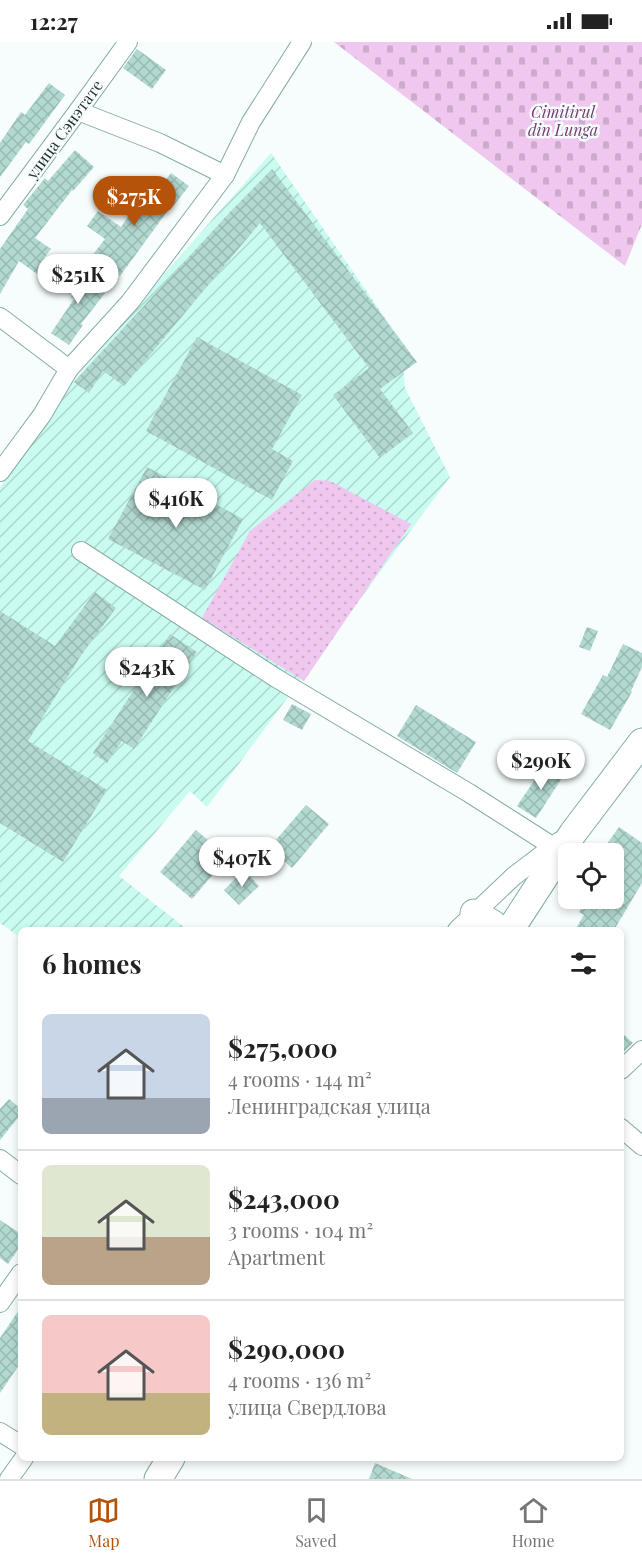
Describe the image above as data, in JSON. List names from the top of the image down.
{
  "streets": {
    "street": ["улица Сэнэтате"]
  },
  "parks": ["Cimitirul din Lunga"],
  "page": {
    "status": "12:27",
    "price": [
      "$275K",
      "$251K",
      "$416K",
      "$243K",
      "$290K",
      "$407K"
    ],
    "heading": "6 homes",
    "list": [
      {
        "name": "$275,000",
        "note": "4 rooms · 144 m² · Ленинградская улица"
      },
      {
        "name": "$243,000",
        "note": "3 rooms · 104 m² · Apartment"
      },
      {
        "name": "$290,000",
        "note": "4 rooms · 136 m² · улица Свердлова"
      }
    ],
    "tabs": ["Map", "Saved", "Home"]
  }
}
